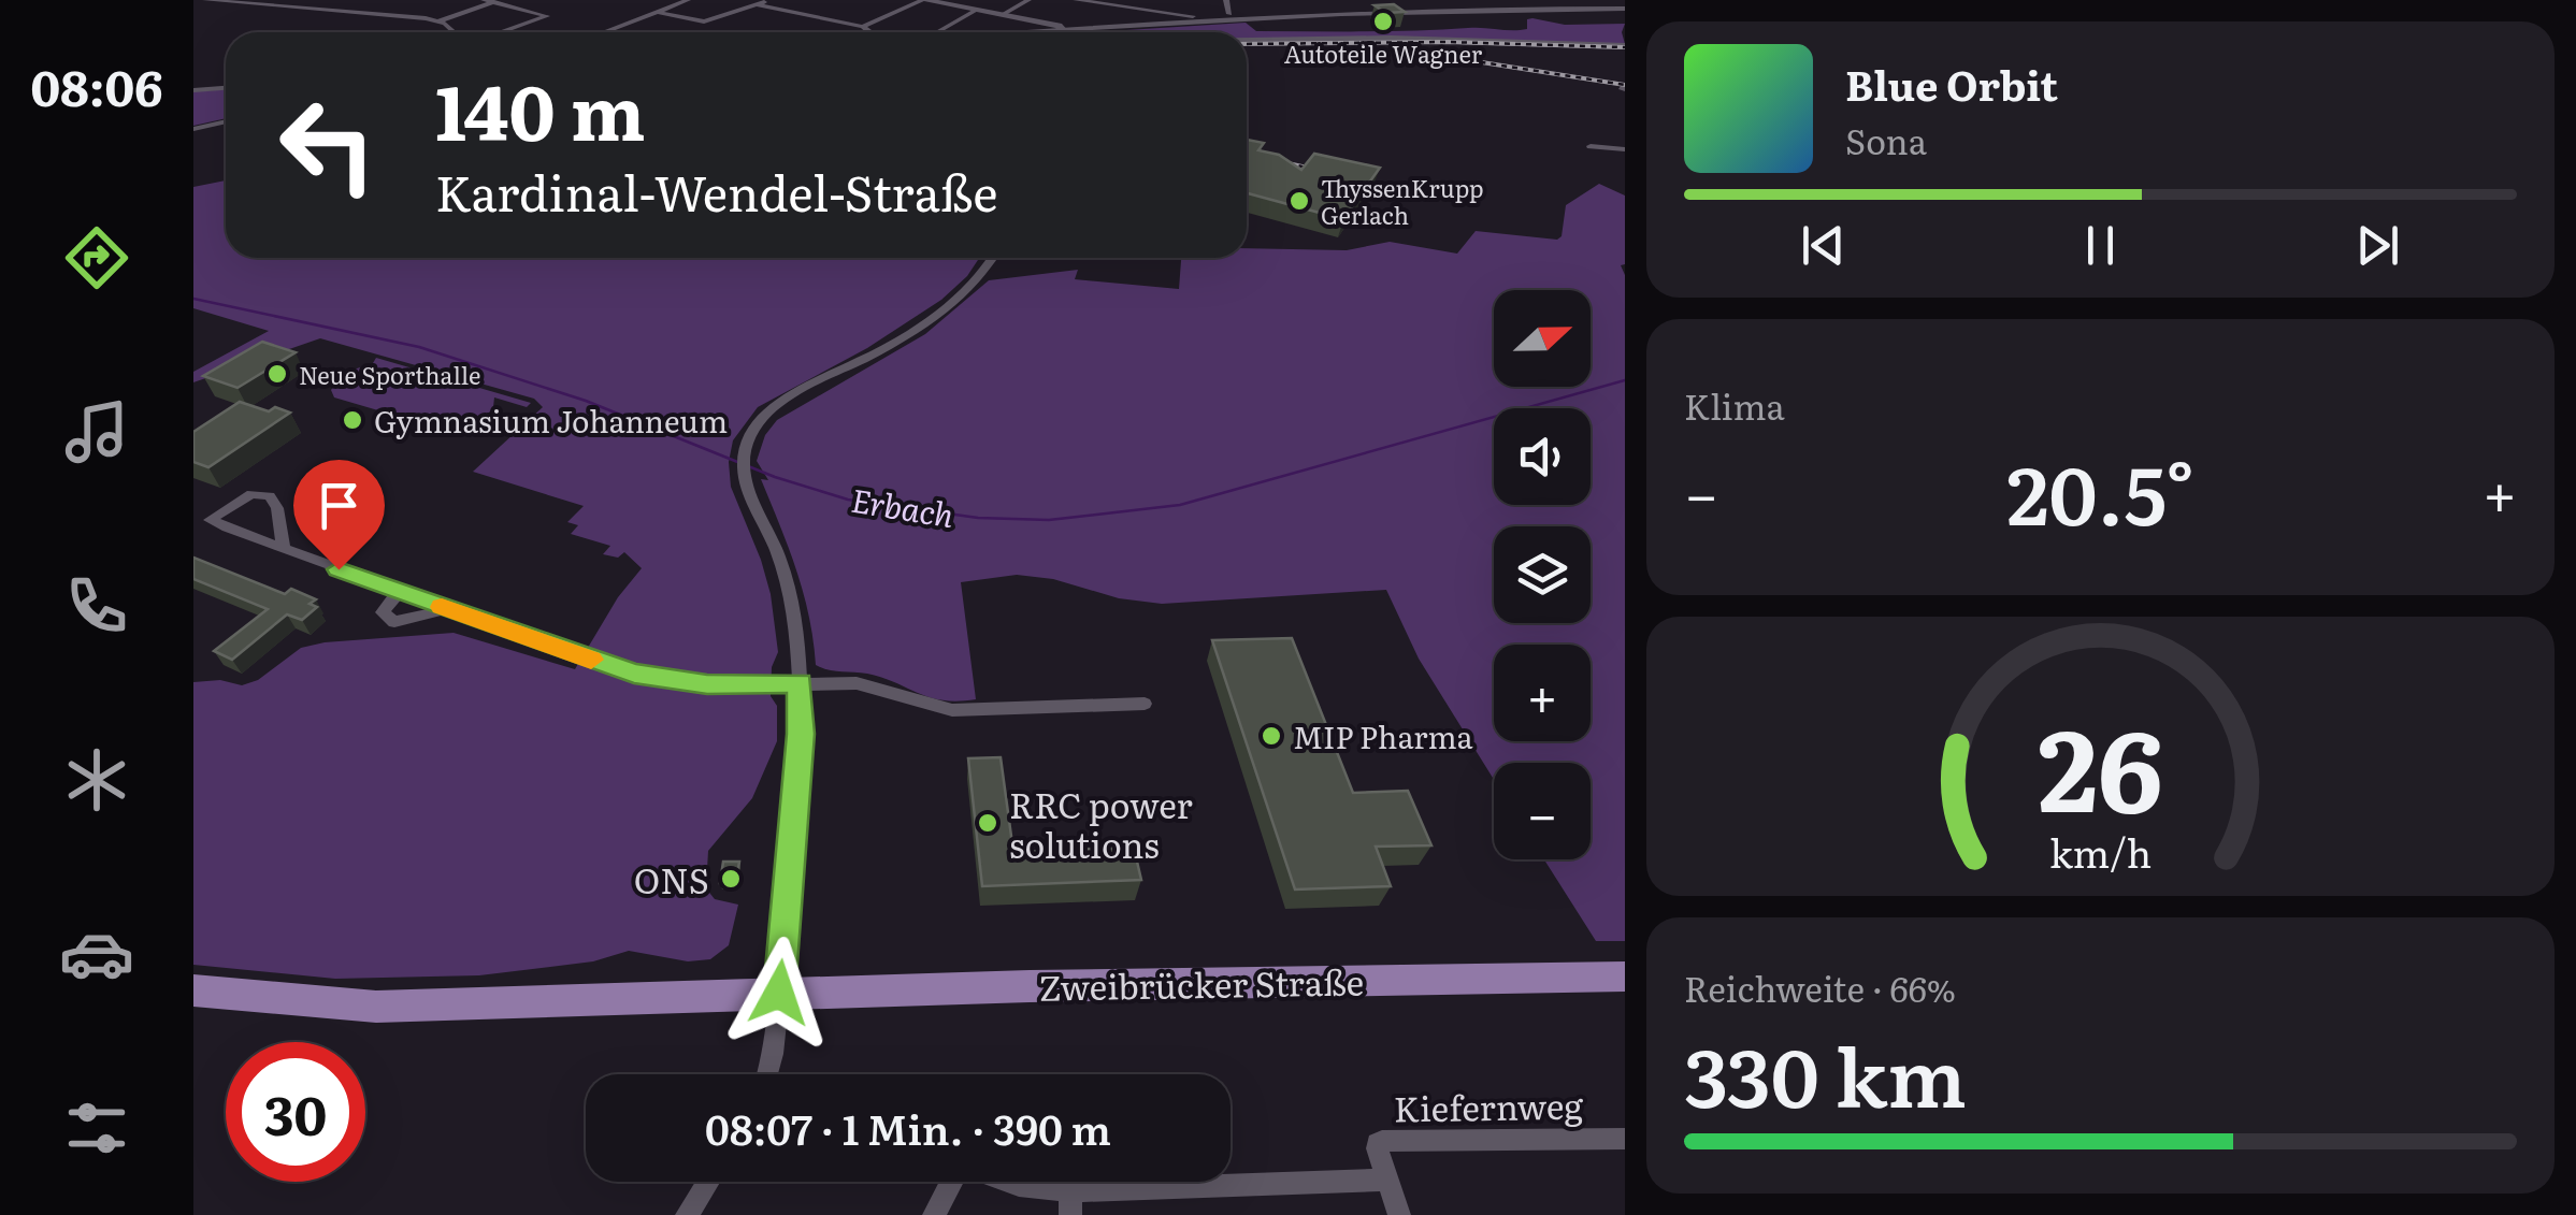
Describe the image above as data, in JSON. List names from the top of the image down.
{
  "streets": {
    "main road": ["Zweibrücker Straße"],
    "street": ["Kiefernweg"]
  },
  "water": ["Erbach"],
  "places": [
    "Autoteile Wagner",
    "ThyssenKrupp Gerlach",
    "Neue Sporthalle",
    "Gymnasium Johanneum",
    "MIP Pharma",
    "RRC power solutions",
    "ONS"
  ],
  "north": "right",
  "page": {
    "tabs": "08:06",
    "turn": ["140 m", "Kardinal-Wendel-Straße"],
    "song": ["Blue Orbit", "Sona"],
    "map_buttons": ["+", "−"],
    "tile": [
      "Klima",
      ["Reichweite · 66%", "330 km"]
    ],
    "heat": ["−", "20.5°", "+"],
    "limit": "30",
    "trip": "08:07 · 1 Min. · 390 m",
    "gauge": ["26", "km/h"]
  }
}
